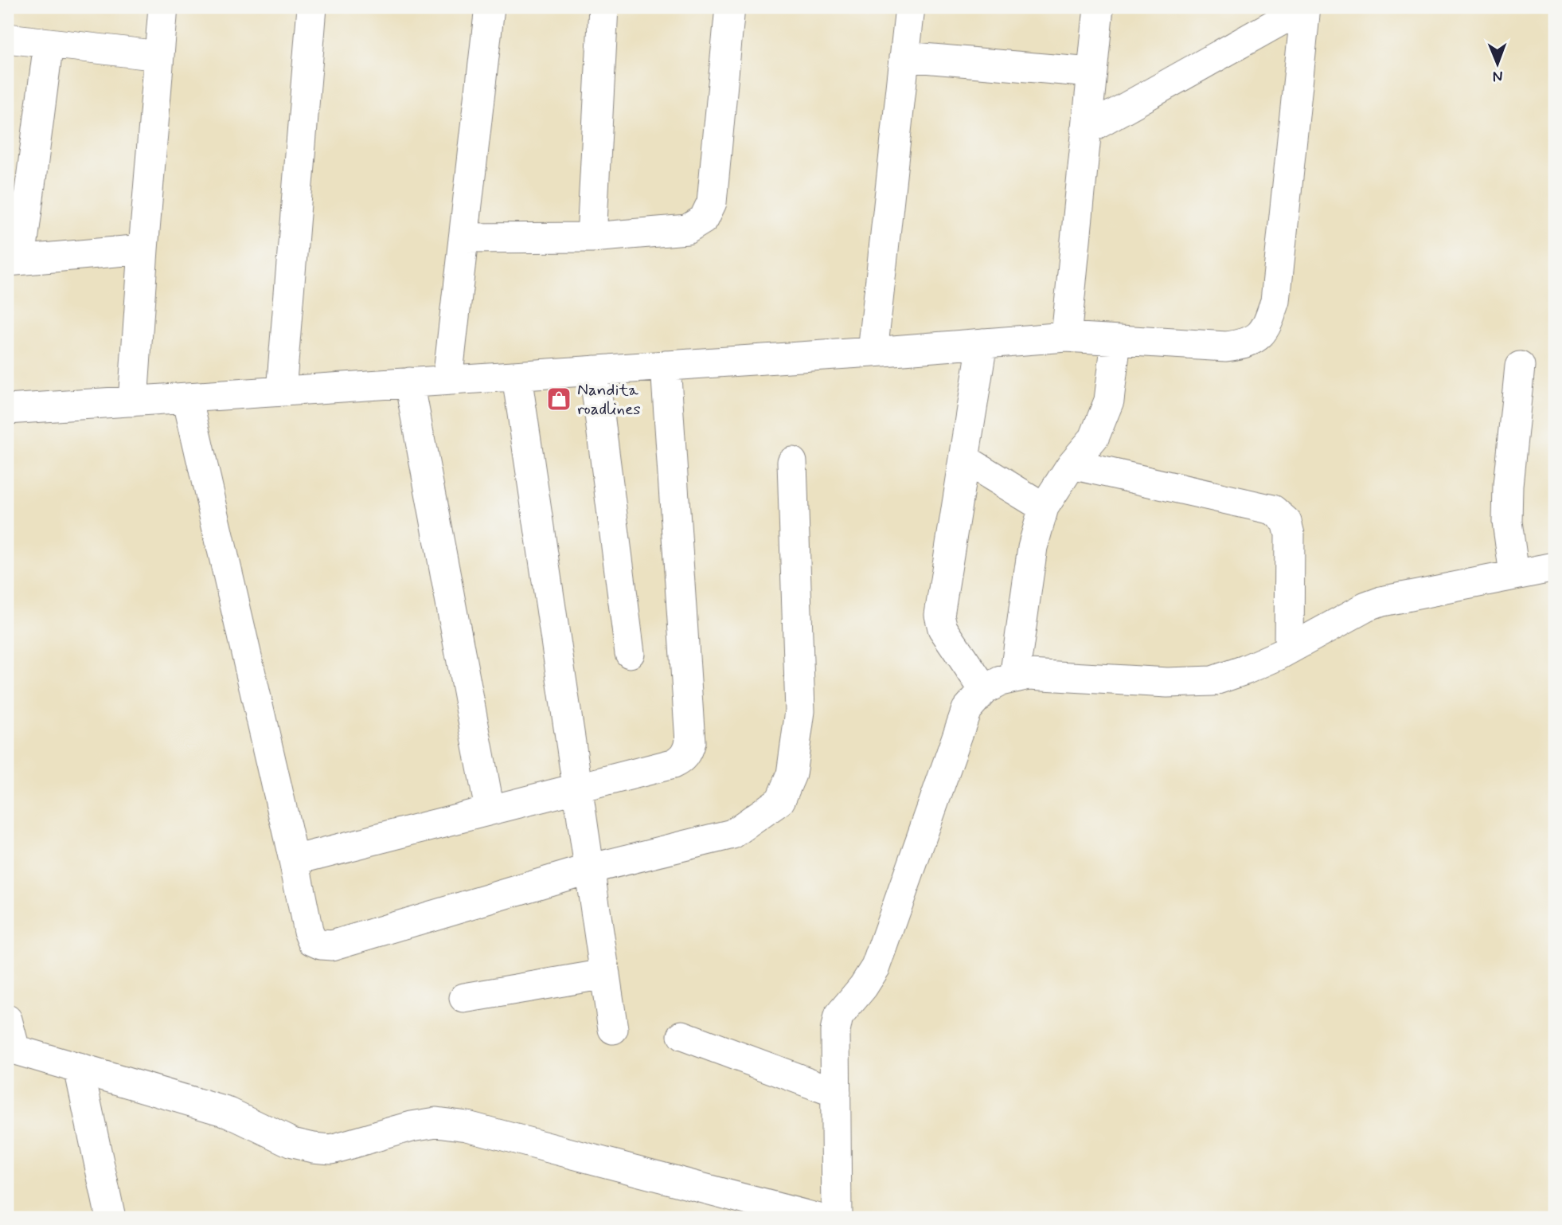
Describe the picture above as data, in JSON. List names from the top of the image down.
{
  "places": {
    "shop": ["Nandita roadlines"]
  },
  "north": "bottom"
}
